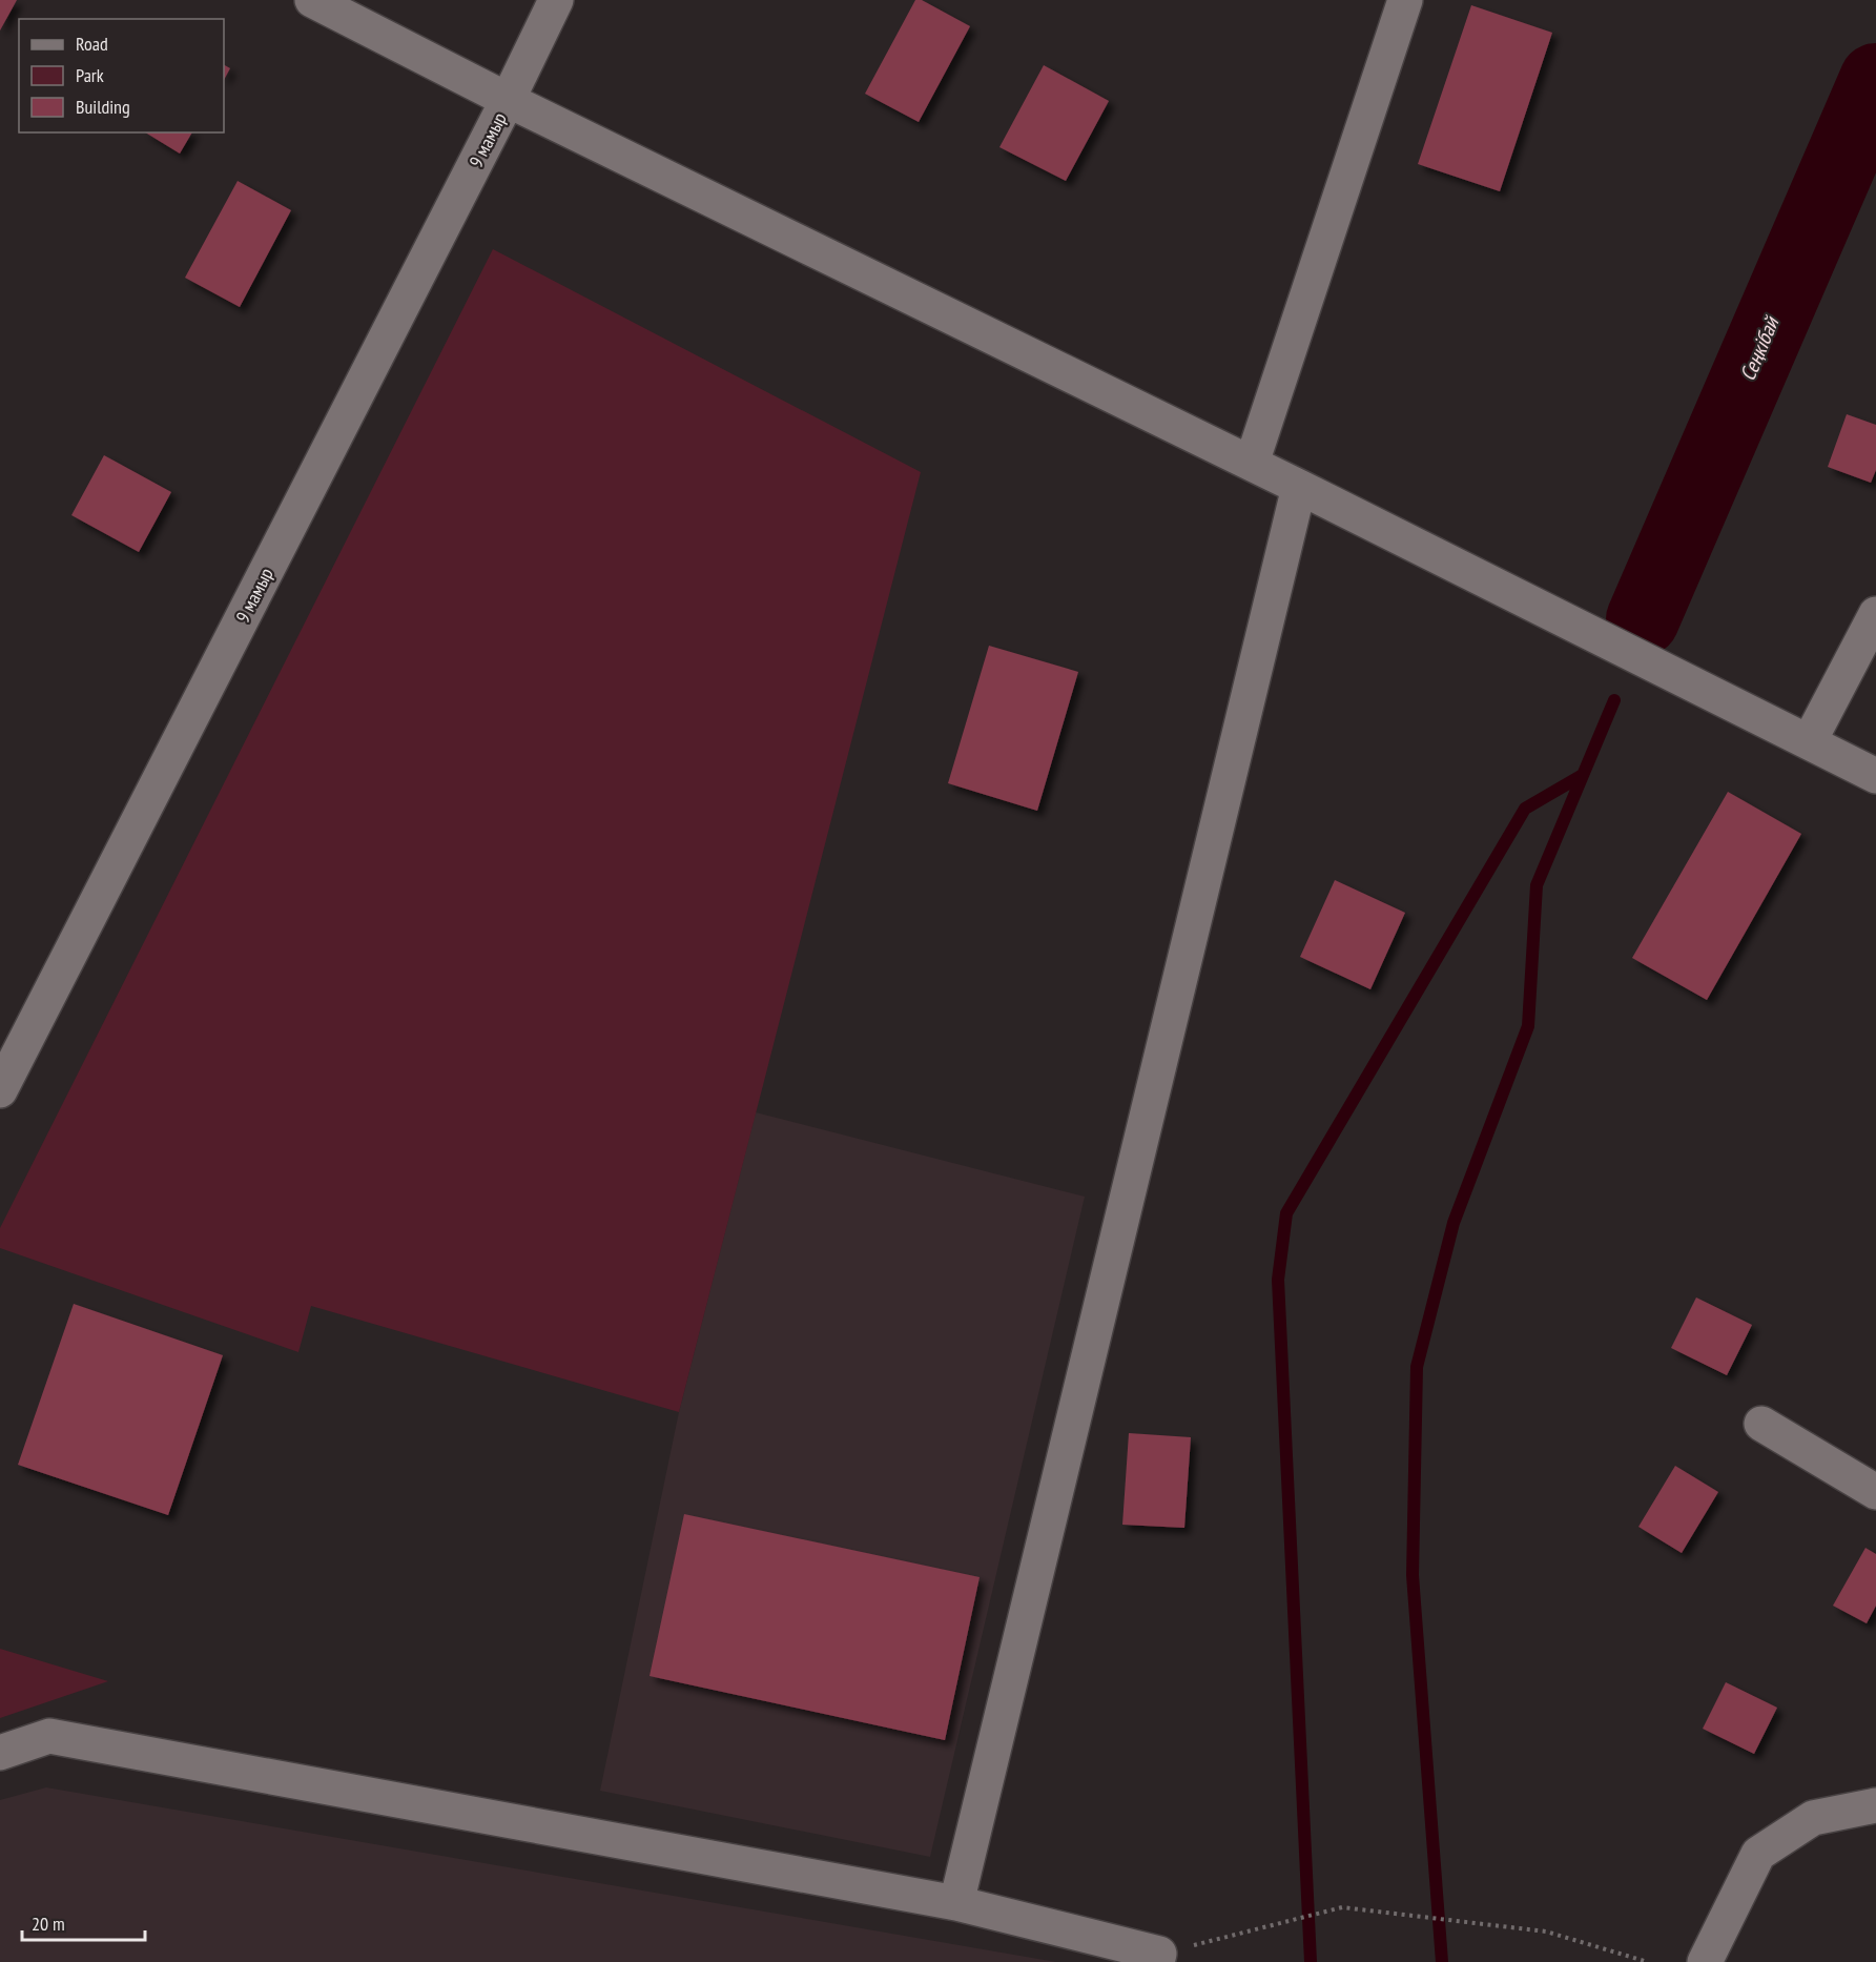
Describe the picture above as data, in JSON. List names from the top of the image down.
{
  "streets": {
    "street": ["9 мамыр"]
  },
  "water": ["Сеңкібай"],
  "legend": ["Road", "Park", "Building"],
  "scale_bar": "20 m"
}
